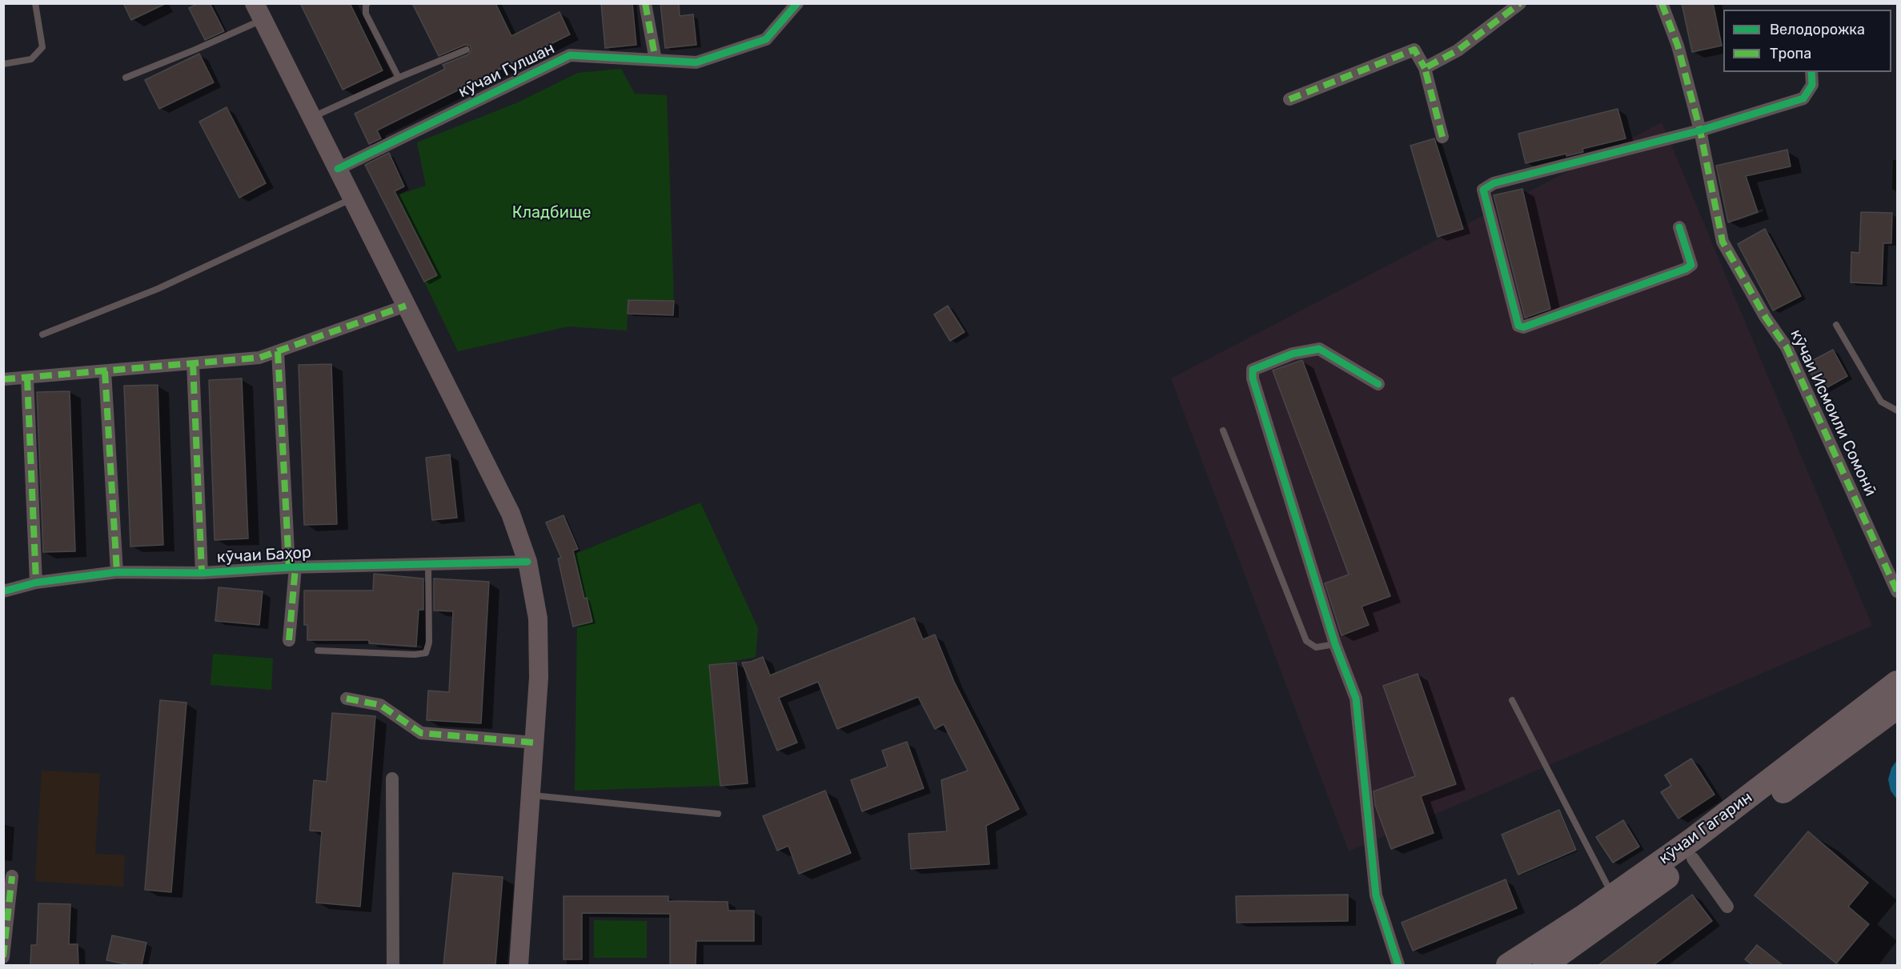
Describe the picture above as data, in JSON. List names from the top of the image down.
{
  "streets": {
    "highway": ["кӯчаи Гагарин"],
    "street": ["кӯчаи Гулшан", "кӯчаи Исмоили Сомонӣ", "кӯчаи Баҳор"]
  },
  "parks": ["Кладбище"],
  "legend": ["Велодорожка", "Тропа"]
}
